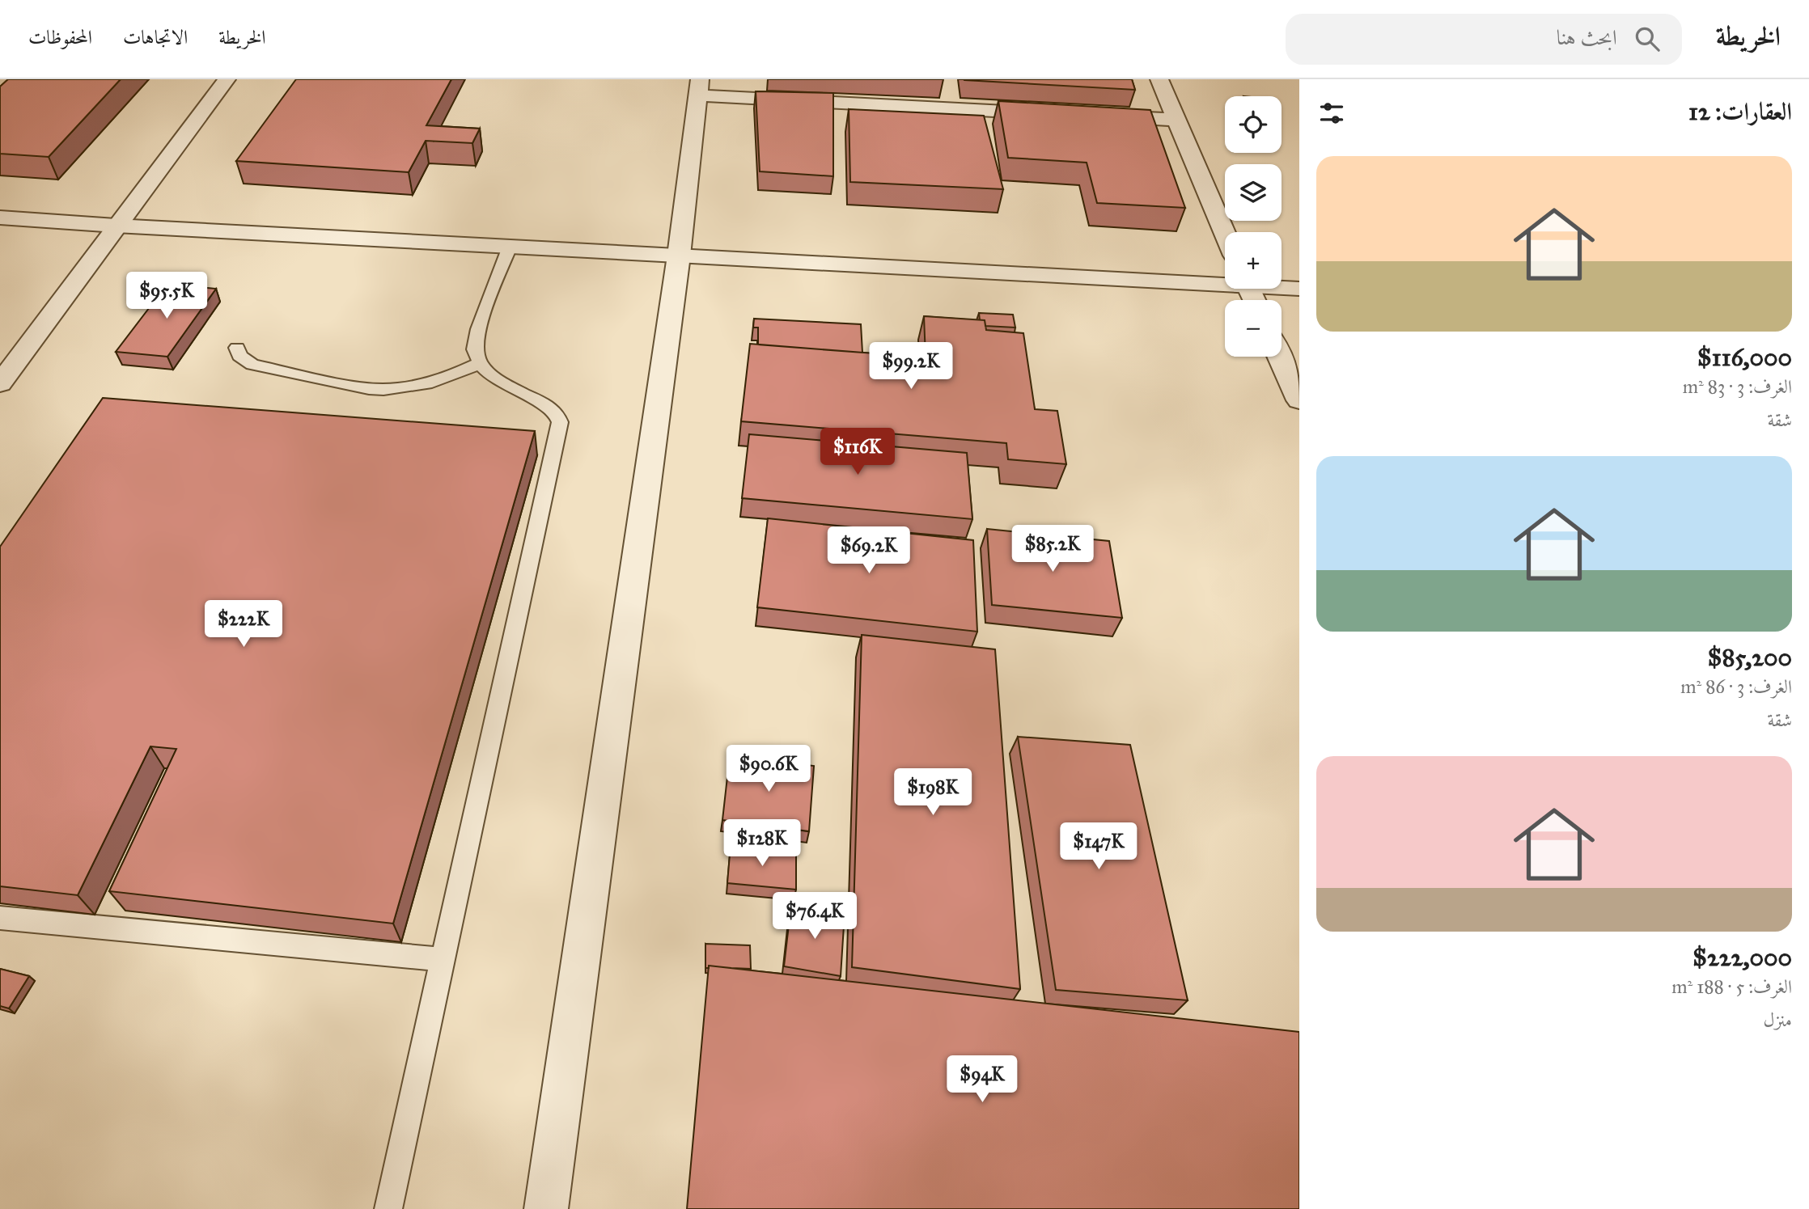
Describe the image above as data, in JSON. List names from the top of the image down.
{
  "page": {
    "header": "الخريطة",
    "search": "ابحث هنا",
    "nav": ["الخريطة", "الاتجاهات", "المحفوظات"],
    "heading": "العقارات: 12",
    "map_buttons": ["+", "−"],
    "list": [
      {
        "name": "$116,000",
        "note": "الغرف: 3 · 83 m² · شقة"
      },
      {
        "name": "$85,200",
        "note": "الغرف: 3 · 86 m² · شقة"
      },
      {
        "name": "$222,000",
        "note": "الغرف: 5 · 188 m² · منزل"
      }
    ],
    "price": [
      "$95.5K",
      "$99.2K",
      "$116K",
      "$85.2K",
      "$69.2K",
      "$222K",
      "$90.6K",
      "$198K",
      "$128K",
      "$147K",
      "$76.4K",
      "$94K"
    ]
  }
}
